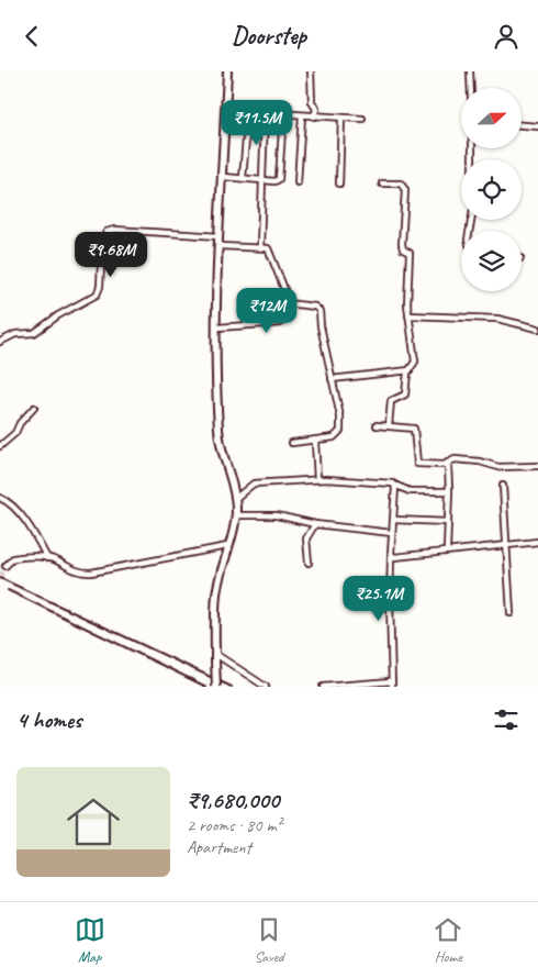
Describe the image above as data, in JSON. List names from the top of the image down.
{
  "north": "right",
  "page": {
    "header": "Doorstep",
    "price": [
      "₹11.5M",
      "₹9.68M",
      "₹12M",
      "₹25.1M"
    ],
    "heading": "4 homes",
    "list": [
      {
        "name": "₹9,680,000",
        "note": "2 rooms · 80 m² · Apartment"
      }
    ],
    "tabs": ["Map", "Saved", "Home"]
  }
}
